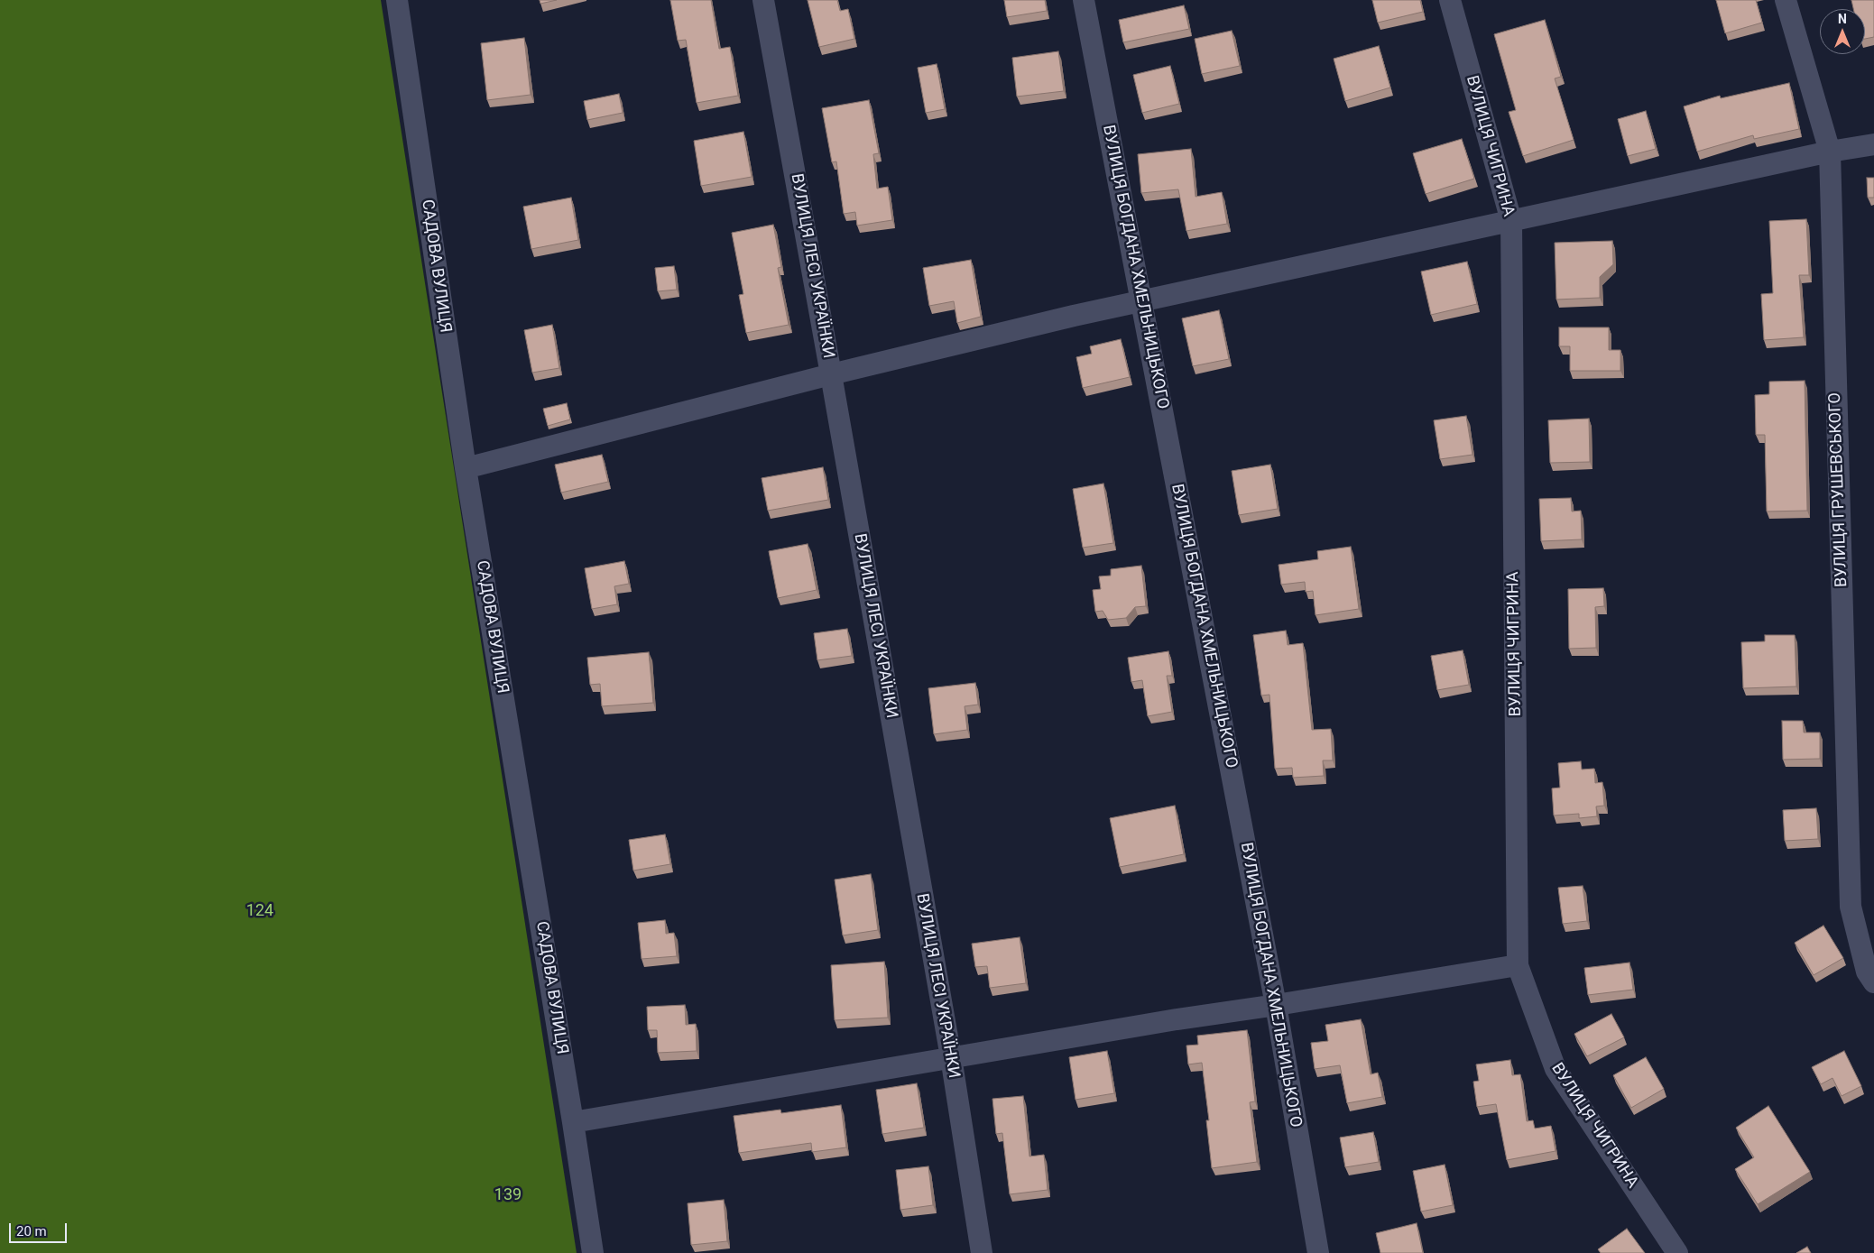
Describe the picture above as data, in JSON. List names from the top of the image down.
{
  "streets": {
    "street": [
      "ВУЛИЦЯ ЧИГРИНА",
      "САДОВА ВУЛИЦЯ",
      "ВУЛИЦЯ ЛЕСІ УКРАЇНКИ",
      "ВУЛИЦЯ БОГДАНА ХМЕЛЬНИЦЬКОГО",
      "ВУЛИЦЯ ГРУШЕВСЬКОГО"
    ]
  },
  "parks": ["124", "139"],
  "scale_bar": "20 m",
  "north": "top"
}
